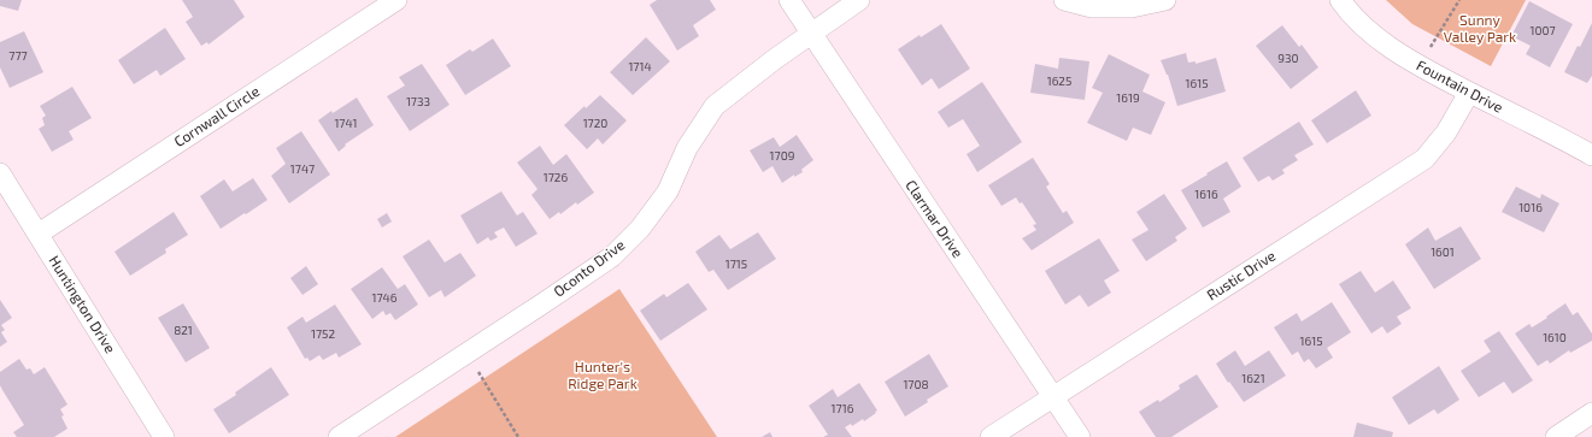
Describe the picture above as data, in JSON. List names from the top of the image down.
{
  "streets": {
    "street": [
      "Fountain Drive",
      "Cornwall Circle",
      "Clarmar Drive",
      "Oconto Drive",
      "Rustic Drive",
      "Huntington Drive"
    ]
  },
  "crossings": [
    ["Fountain Drive", "Rustic Drive"],
    ["Cornwall Circle", "Huntington Drive"],
    ["Clarmar Drive", "Oconto Drive"],
    ["Clarmar Drive", "Rustic Drive"]
  ],
  "parks": ["Sunny Valley Park", "Hunter's Ridge Park"],
  "house_numbers": [
    "1007",
    "777",
    "930",
    "1714",
    "1625",
    "1615",
    "1619",
    "1733",
    "1741",
    "1720",
    "1709",
    "1747",
    "1726",
    "1616",
    "1016",
    "1601",
    "1715",
    "1746",
    "821",
    "1752",
    "1610",
    "1615",
    "1621",
    "1708",
    "1716"
  ]
}
